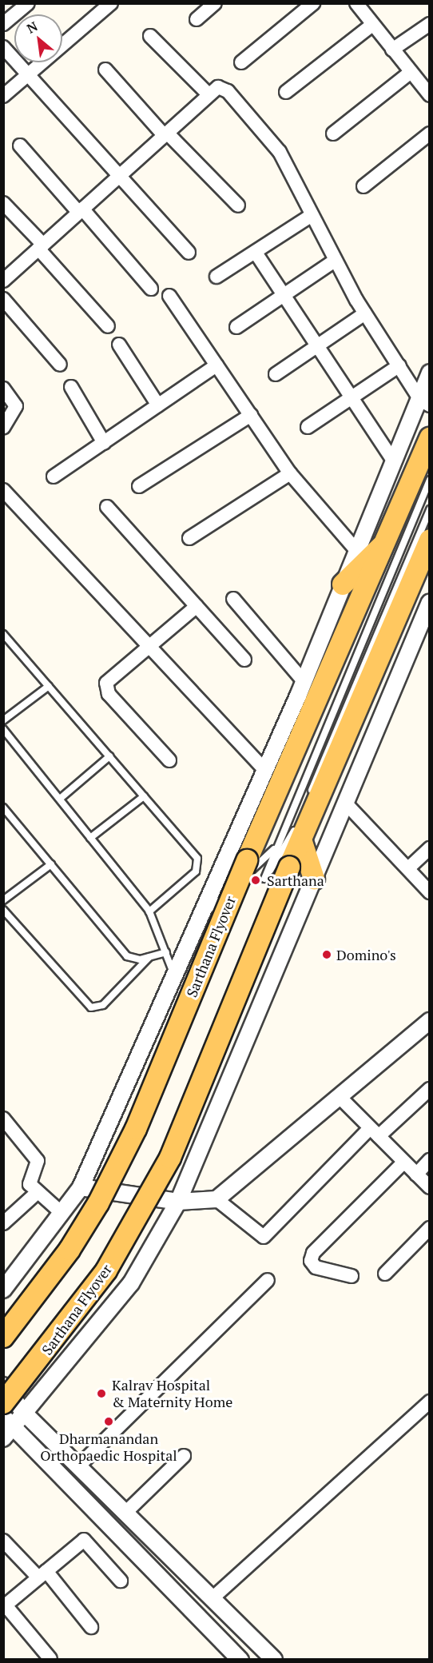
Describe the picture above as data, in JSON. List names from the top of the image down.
{
  "streets": {
    "main road": ["Sarthana Flyover"]
  },
  "places": [
    "Sarthana",
    "Domino's",
    "Kalrav Hospital & Maternity Home",
    "Dharmanandan Orthopaedic Hospital"
  ],
  "north": "top left"
}
